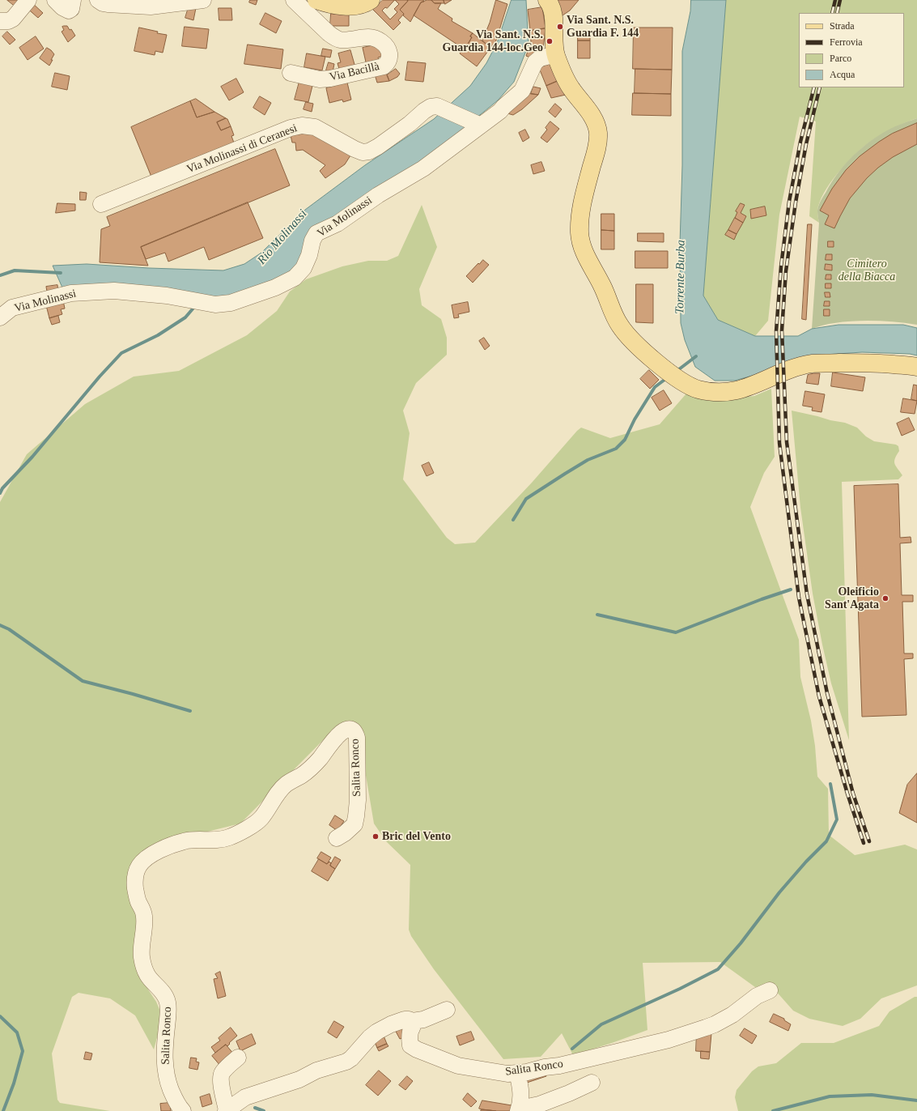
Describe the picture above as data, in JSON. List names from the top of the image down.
{
  "streets": {
    "street": [
      "Via Bacillà",
      "Via Molinassi di Ceranesi",
      "Via Molinassi",
      "Salita Ronco"
    ]
  },
  "crossings": [
    ["Via Molinassi di Ceranesi", "Via Molinassi"]
  ],
  "water": ["Rio Molinassi", "Torrente Burba"],
  "parks": ["Cimitero della Biacca"],
  "places": [
    "Via Sant. N.S. Guardia F. 144",
    "Via Sant. N.S. Guardia 144-loc.Geo",
    "Oleificio Sant'Agata",
    "Bric del Vento"
  ],
  "legend": [
    "Strada",
    "Ferrovia",
    "Parco",
    "Acqua"
  ]
}
